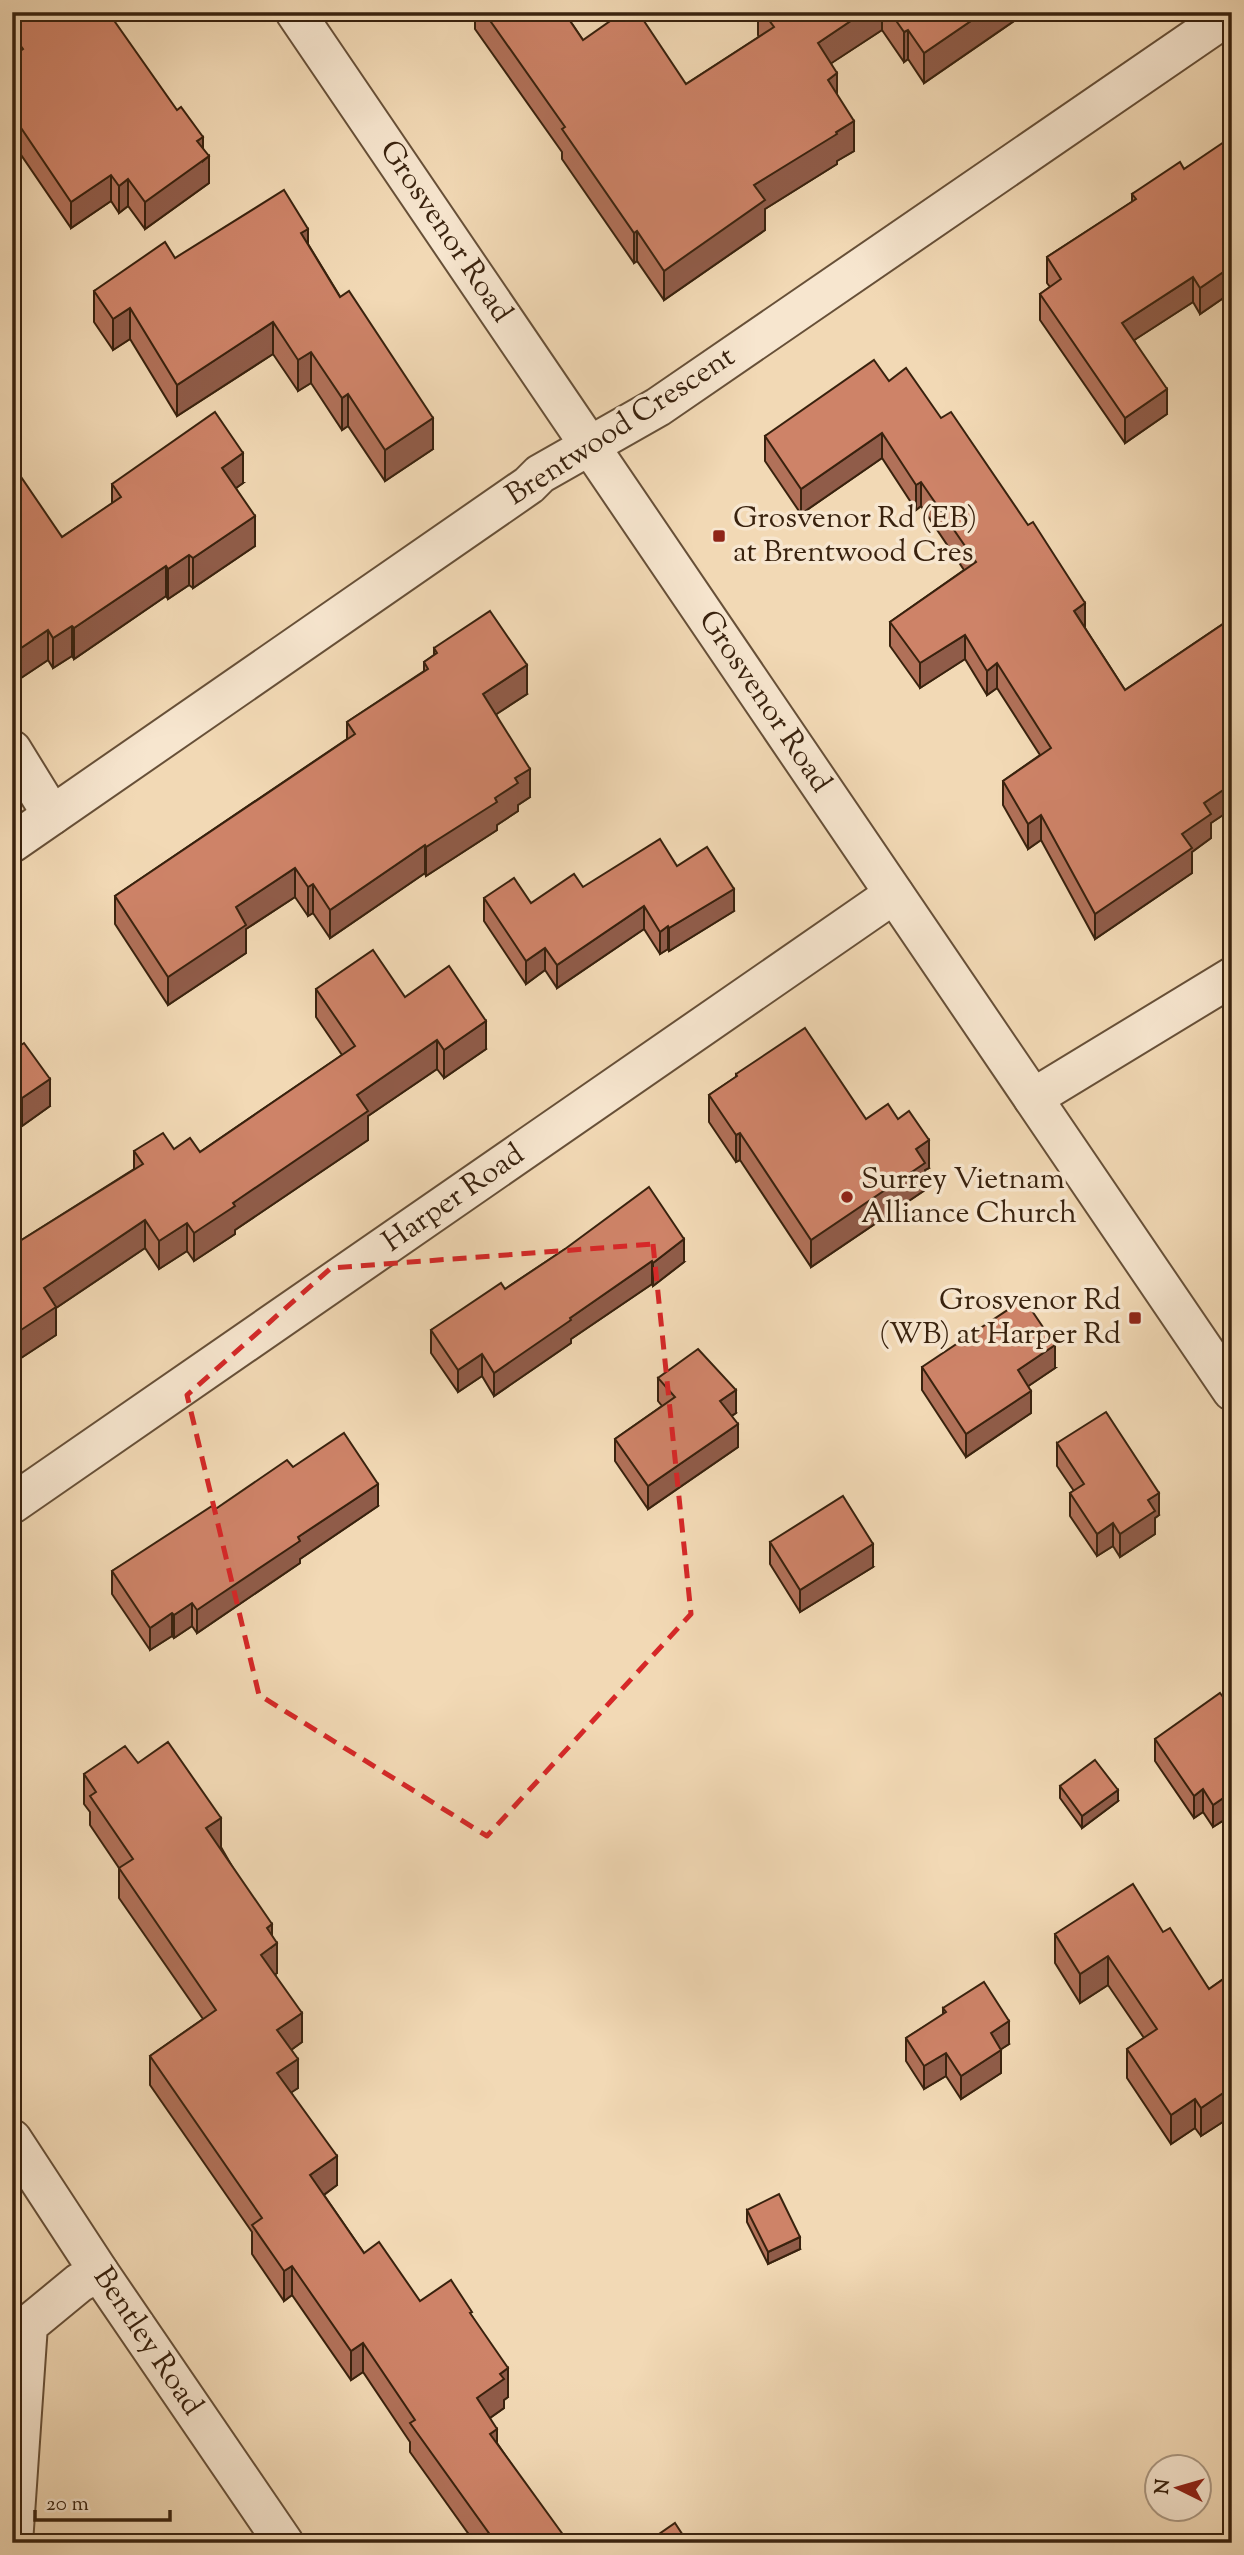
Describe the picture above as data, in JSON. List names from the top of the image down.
{
  "streets": {
    "street": [
      "Grosvenor Road",
      "Brentwood Crescent",
      "Harper Road",
      "Bentley Road"
    ]
  },
  "crossings": [
    ["Grosvenor Road", "Brentwood Crescent"],
    ["Grosvenor Road", "Harper Road"]
  ],
  "places": {
    "transit": ["Grosvenor Rd (EB) at Brentwood Cres", "Grosvenor Rd (WB) at Harper Rd"],
    "other": ["Surrey Vietnam Alliance Church"]
  },
  "scale_bar": "20 m",
  "north": "left"
}
